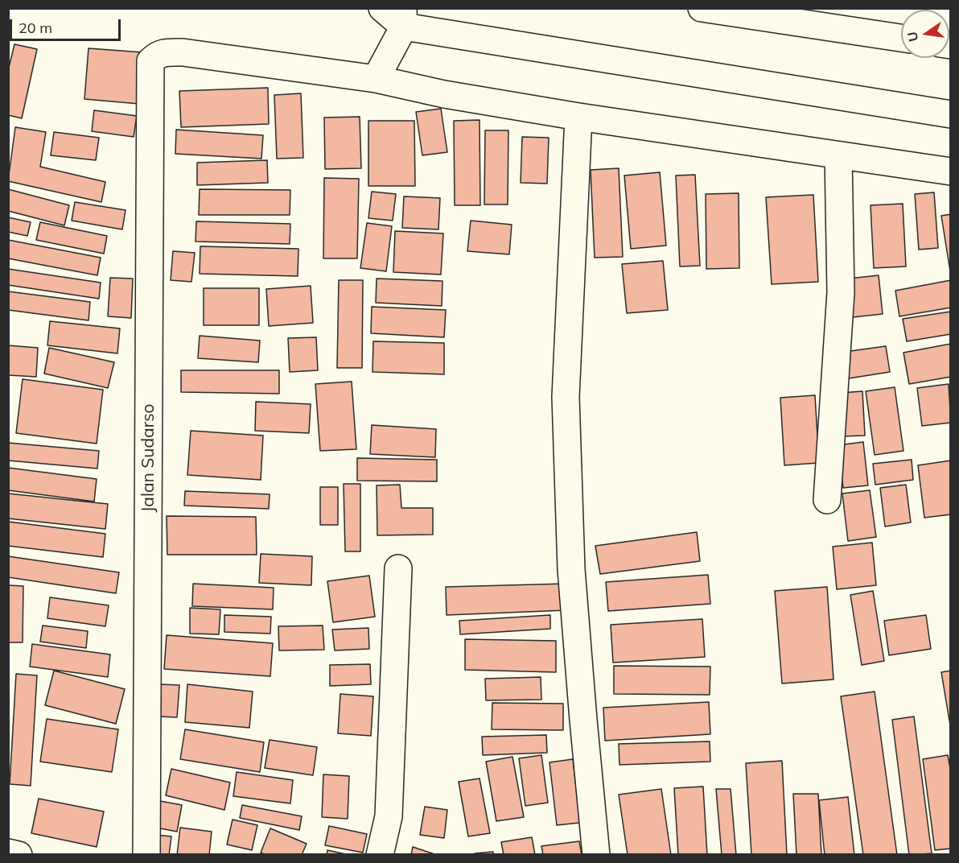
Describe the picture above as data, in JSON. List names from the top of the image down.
{
  "streets": {
    "street": ["Jalan Sudarso"]
  },
  "scale_bar": "20 m",
  "north": "left"
}
